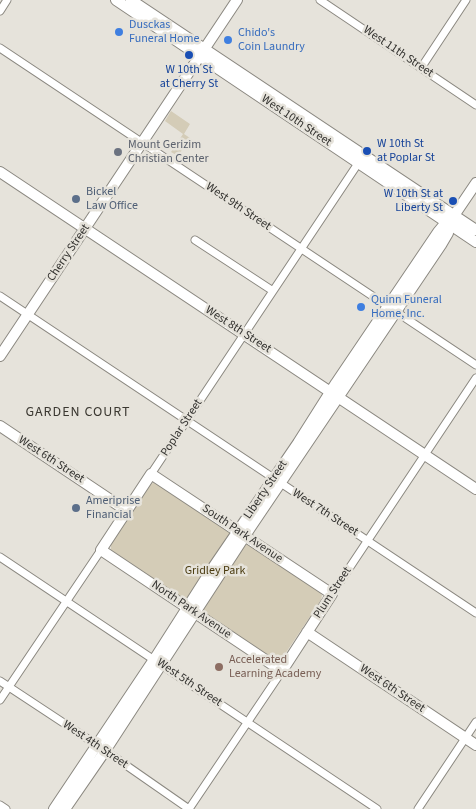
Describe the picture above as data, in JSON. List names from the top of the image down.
{
  "streets": {
    "street": [
      "West 11th Street",
      "West 10th Street",
      "West 9th Street",
      "Cherry Street",
      "West 8th Street",
      "Poplar Street",
      "West 6th Street",
      "Liberty Street",
      "West 7th Street",
      "South Park Avenue",
      "Plum Street",
      "North Park Avenue",
      "West 5th Street",
      "West 4th Street"
    ]
  },
  "crossings": [
    ["West 10th Street", "Cherry Street"],
    ["West 10th Street", "Poplar Street"],
    ["West 10th Street", "Liberty Street"],
    ["West 9th Street", "Cherry Street"],
    ["West 9th Street", "Poplar Street"],
    ["West 9th Street", "Liberty Street"],
    ["Cherry Street", "West 8th Street"],
    ["Cherry Street", "West 7th Street"],
    ["West 8th Street", "Poplar Street"],
    ["West 8th Street", "Liberty Street"],
    ["West 8th Street", "Plum Street"],
    ["Poplar Street", "West 6th Street"],
    ["Poplar Street", "West 7th Street"],
    ["Poplar Street", "South Park Avenue"],
    ["Poplar Street", "North Park Avenue"],
    ["Poplar Street", "West 5th Street"],
    ["Poplar Street", "West 4th Street"],
    ["West 6th Street", "Plum Street"],
    ["Liberty Street", "West 7th Street"],
    ["Liberty Street", "South Park Avenue"],
    ["Liberty Street", "North Park Avenue"],
    ["Liberty Street", "West 5th Street"],
    ["Liberty Street", "West 4th Street"],
    ["West 7th Street", "Plum Street"],
    ["South Park Avenue", "Plum Street"],
    ["Plum Street", "North Park Avenue"],
    ["Plum Street", "West 5th Street"],
    ["Plum Street", "West 4th Street"]
  ],
  "districts": ["GARDEN COURT"],
  "parks": ["Gridley Park"],
  "places": [
    "Dusckas Funeral Home",
    "Chido's Coin Laundry",
    "W 10th St at Cherry St",
    "W 10th St at Poplar St",
    "Mount Gerizim Christian Center",
    "Bickel Law Office",
    "W 10th St at Liberty St",
    "Quinn Funeral Home, Inc.",
    "Ameriprise Financial",
    "Accelerated Learning Academy"
  ]
}
